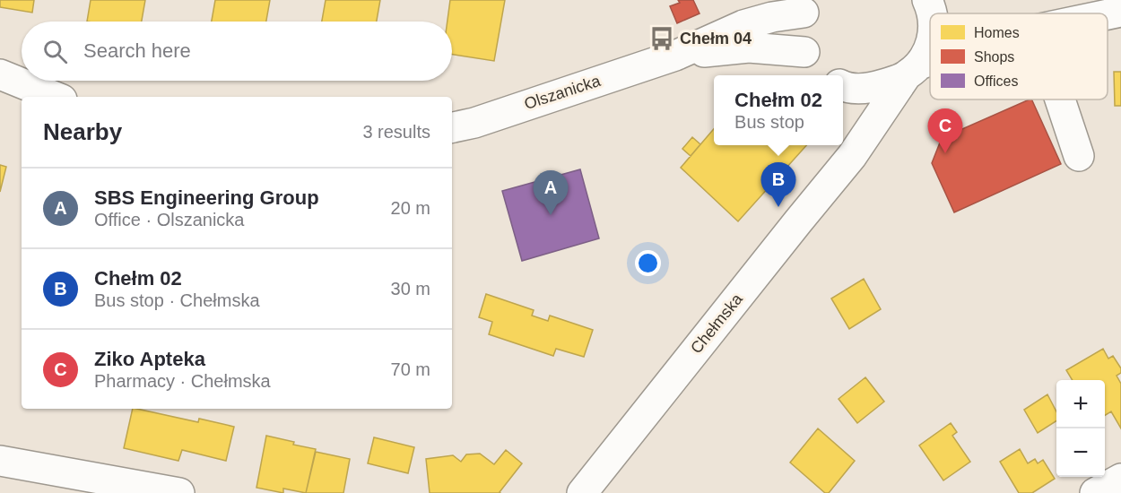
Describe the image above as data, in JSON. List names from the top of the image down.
{
  "streets": {
    "street": ["Olszanicka", "Chełmska"]
  },
  "places": {
    "bus stop": ["Chełm 04"]
  },
  "legend": ["Homes", "Shops", "Offices"],
  "page": {
    "search": "Search here",
    "popup": ["Chełm 02", "Bus stop"],
    "heading": ["Nearby", "3 results"],
    "pins": ["C", "B", "A"],
    "list": [
      {
        "mark": "A",
        "name": "SBS Engineering Group",
        "note": "Office · Olszanicka",
        "value": "20 m"
      },
      {
        "mark": "B",
        "name": "Chełm 02",
        "note": "Bus stop · Chełmska",
        "value": "30 m"
      },
      {
        "mark": "C",
        "name": "Ziko Apteka",
        "note": "Pharmacy · Chełmska",
        "value": "70 m"
      }
    ],
    "map_buttons": ["+", "−"]
  }
}
